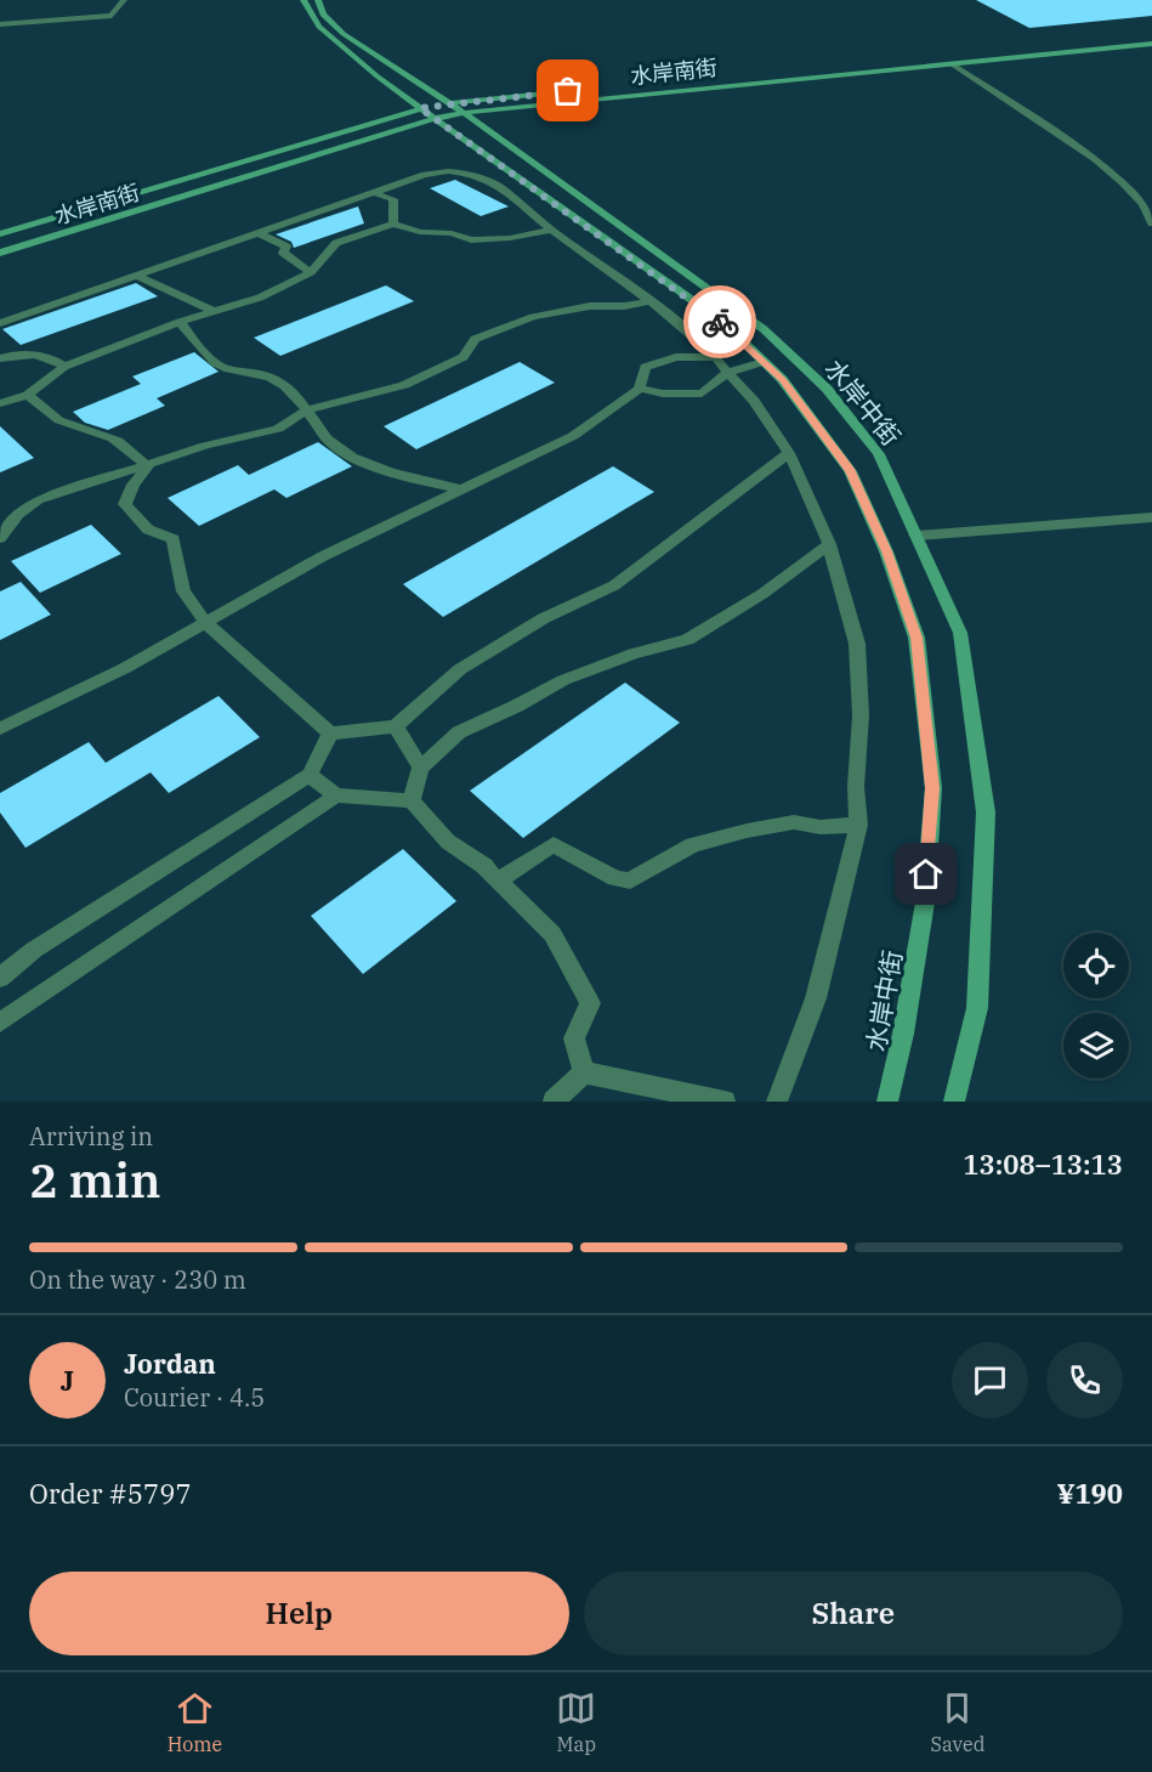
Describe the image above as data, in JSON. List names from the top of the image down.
{
  "streets": {
    "street": ["水岸南街", "水岸中街"]
  },
  "crossings": [
    ["水岸南街", "水岸中街"]
  ],
  "page": {
    "heading": ["2 min", "Arriving in", "13:08–13:13"],
    "panel": [
      "Jordan",
      "Courier · 4.5",
      "Order #5797",
      "¥190"
    ],
    "bar": "On the way · 230 m",
    "round": "J",
    "buttons": ["Help", "Share"],
    "tabs": ["Home", "Map", "Saved"]
  }
}
